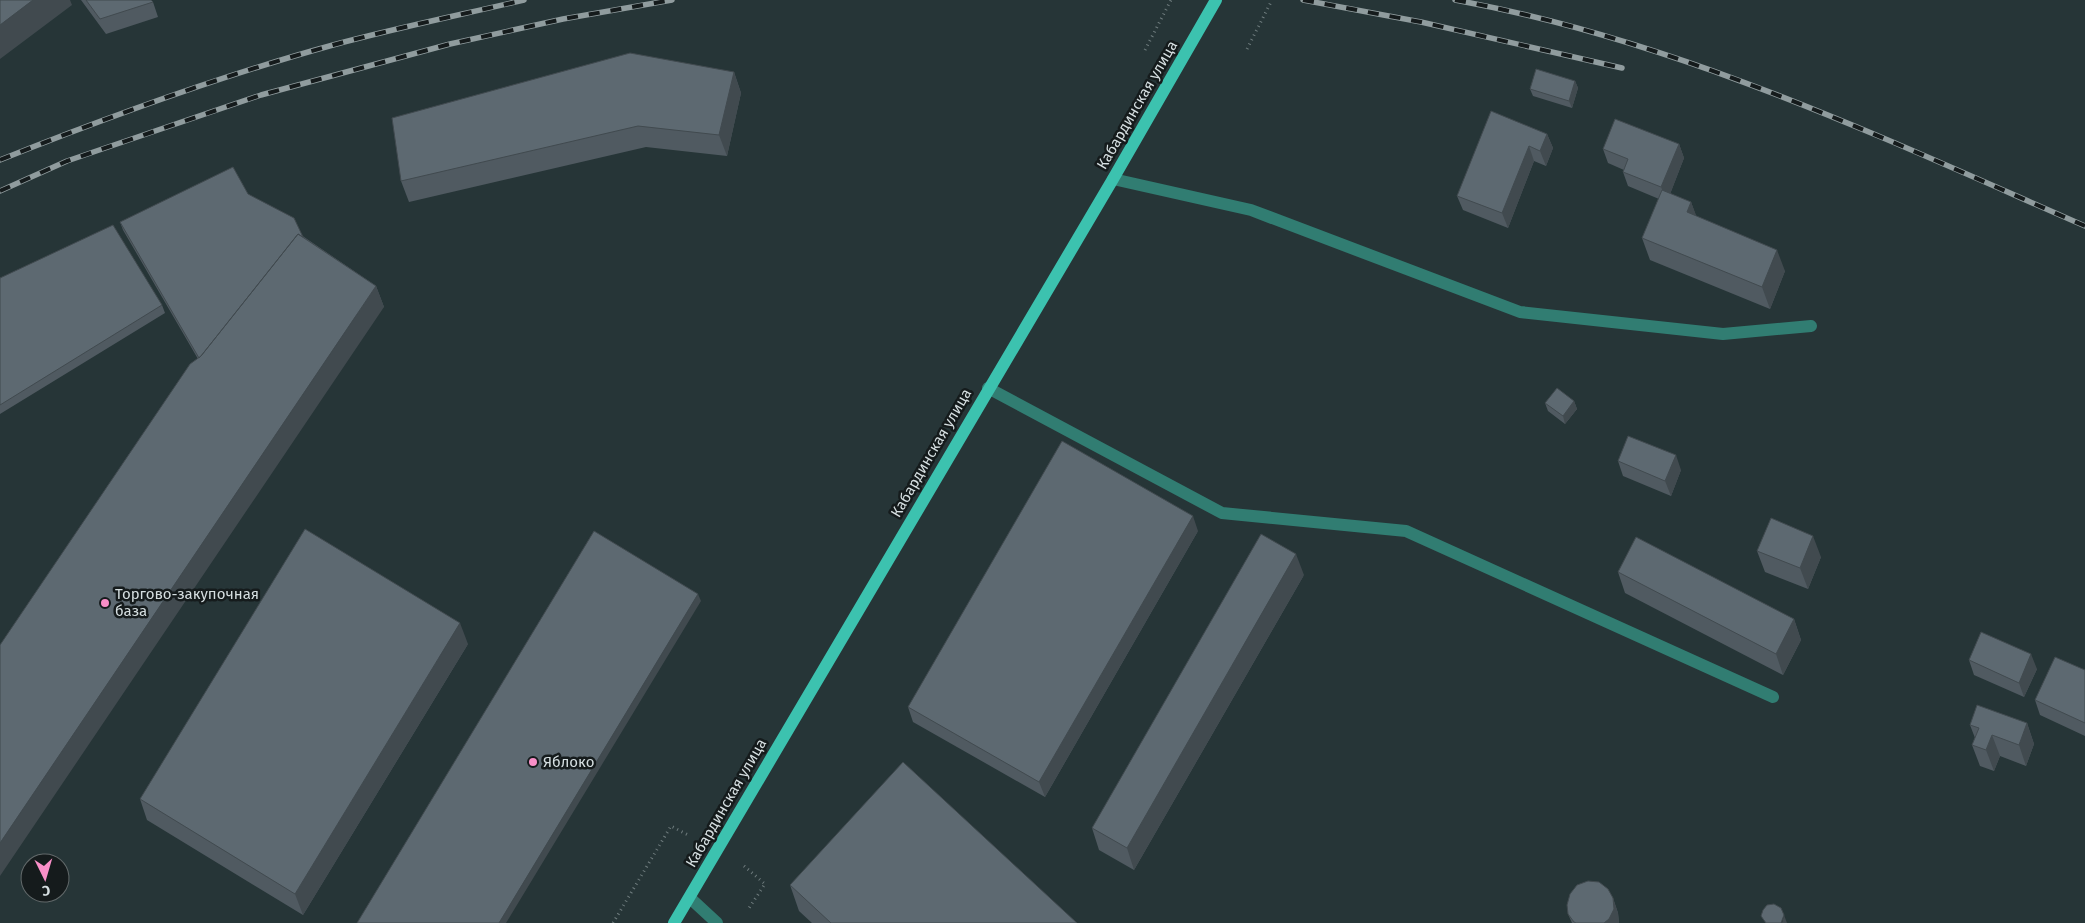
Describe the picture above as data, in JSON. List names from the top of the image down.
{
  "streets": {
    "main road": ["Кабардинская улица"]
  },
  "places": ["Торгово-закупочная база", "Яблоко"],
  "north": "bottom"
}
